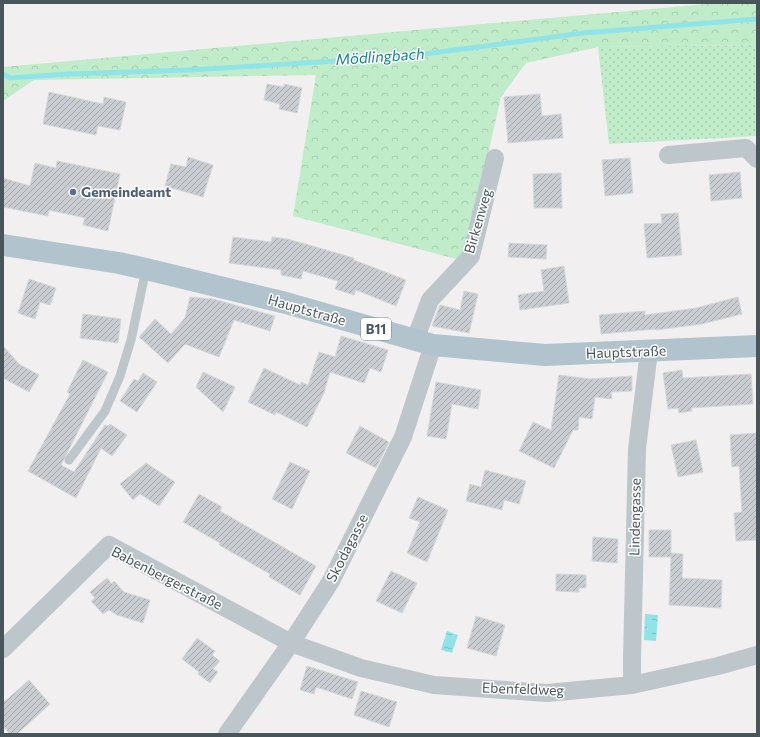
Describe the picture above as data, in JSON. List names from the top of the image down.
{
  "streets": {
    "main road": ["Hauptstraße", "B11"],
    "street": [
      "Birkenweg",
      "Lindengasse",
      "Skodagasse",
      "Babenbergerstraße",
      "Ebenfeldweg"
    ]
  },
  "crossings": [
    ["Birkenweg", "Hauptstraße"],
    ["Birkenweg", "Skodagasse"],
    ["Hauptstraße", "Lindengasse"],
    ["Hauptstraße", "Skodagasse"],
    ["Lindengasse", "Ebenfeldweg"],
    ["Skodagasse", "Babenbergerstraße"],
    ["Skodagasse", "Ebenfeldweg"],
    ["Babenbergerstraße", "Ebenfeldweg"]
  ],
  "water": ["Mödlingbach"],
  "places": ["Gemeindeamt"]
}
